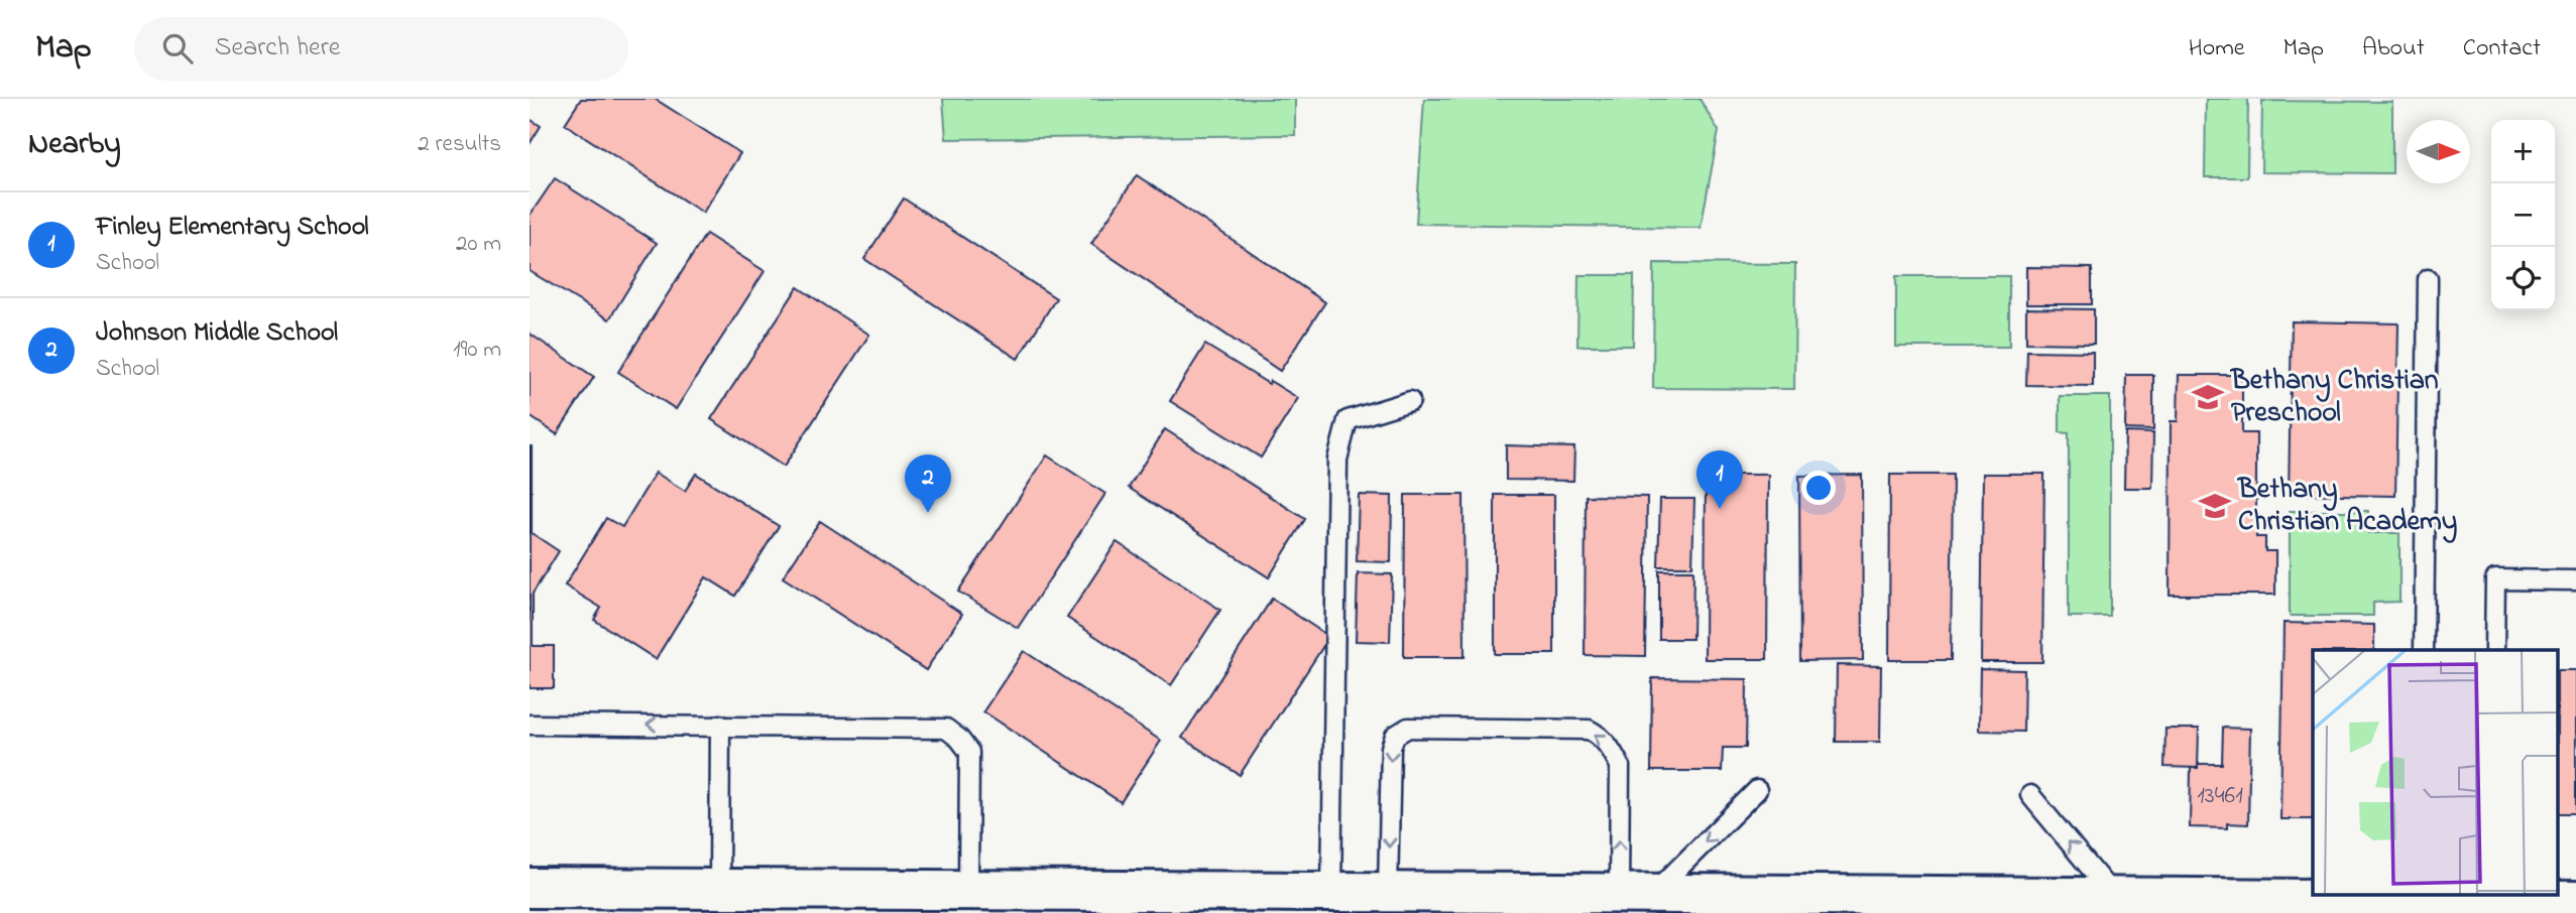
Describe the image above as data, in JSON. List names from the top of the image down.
{
  "places": {
    "school or university": ["Bethany Christian Preschool", "Bethany Christian Academy"]
  },
  "house_numbers": ["13461"],
  "north": "right",
  "page": {
    "header": "Map",
    "search": "Search here",
    "nav": [
      "Home",
      "Map",
      "About",
      "Contact"
    ],
    "heading": ["Nearby", "2 results"],
    "map_buttons": ["+", "−"],
    "list": [
      {
        "mark": "1",
        "name": "Finley Elementary School",
        "note": "School",
        "value": "20 m"
      },
      {
        "mark": "2",
        "name": "Johnson Middle School",
        "note": "School",
        "value": "190 m"
      }
    ],
    "pins": ["1", "2"]
  }
}
